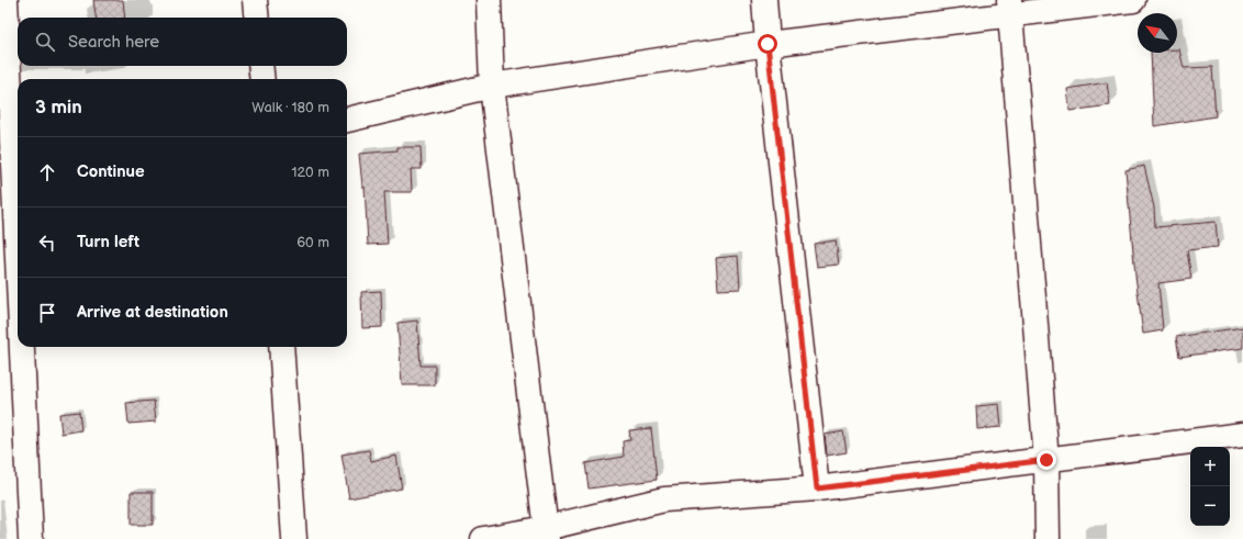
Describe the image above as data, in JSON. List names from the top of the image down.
{
  "north": "top left",
  "page": {
    "search": "Search here",
    "heading": ["3 min", "Walk · 180 m"],
    "list": [
      ["Continue", "120 m"],
      ["Turn left", "60 m"],
      "Arrive at destination"
    ],
    "map_buttons": ["+", "−"]
  }
}
